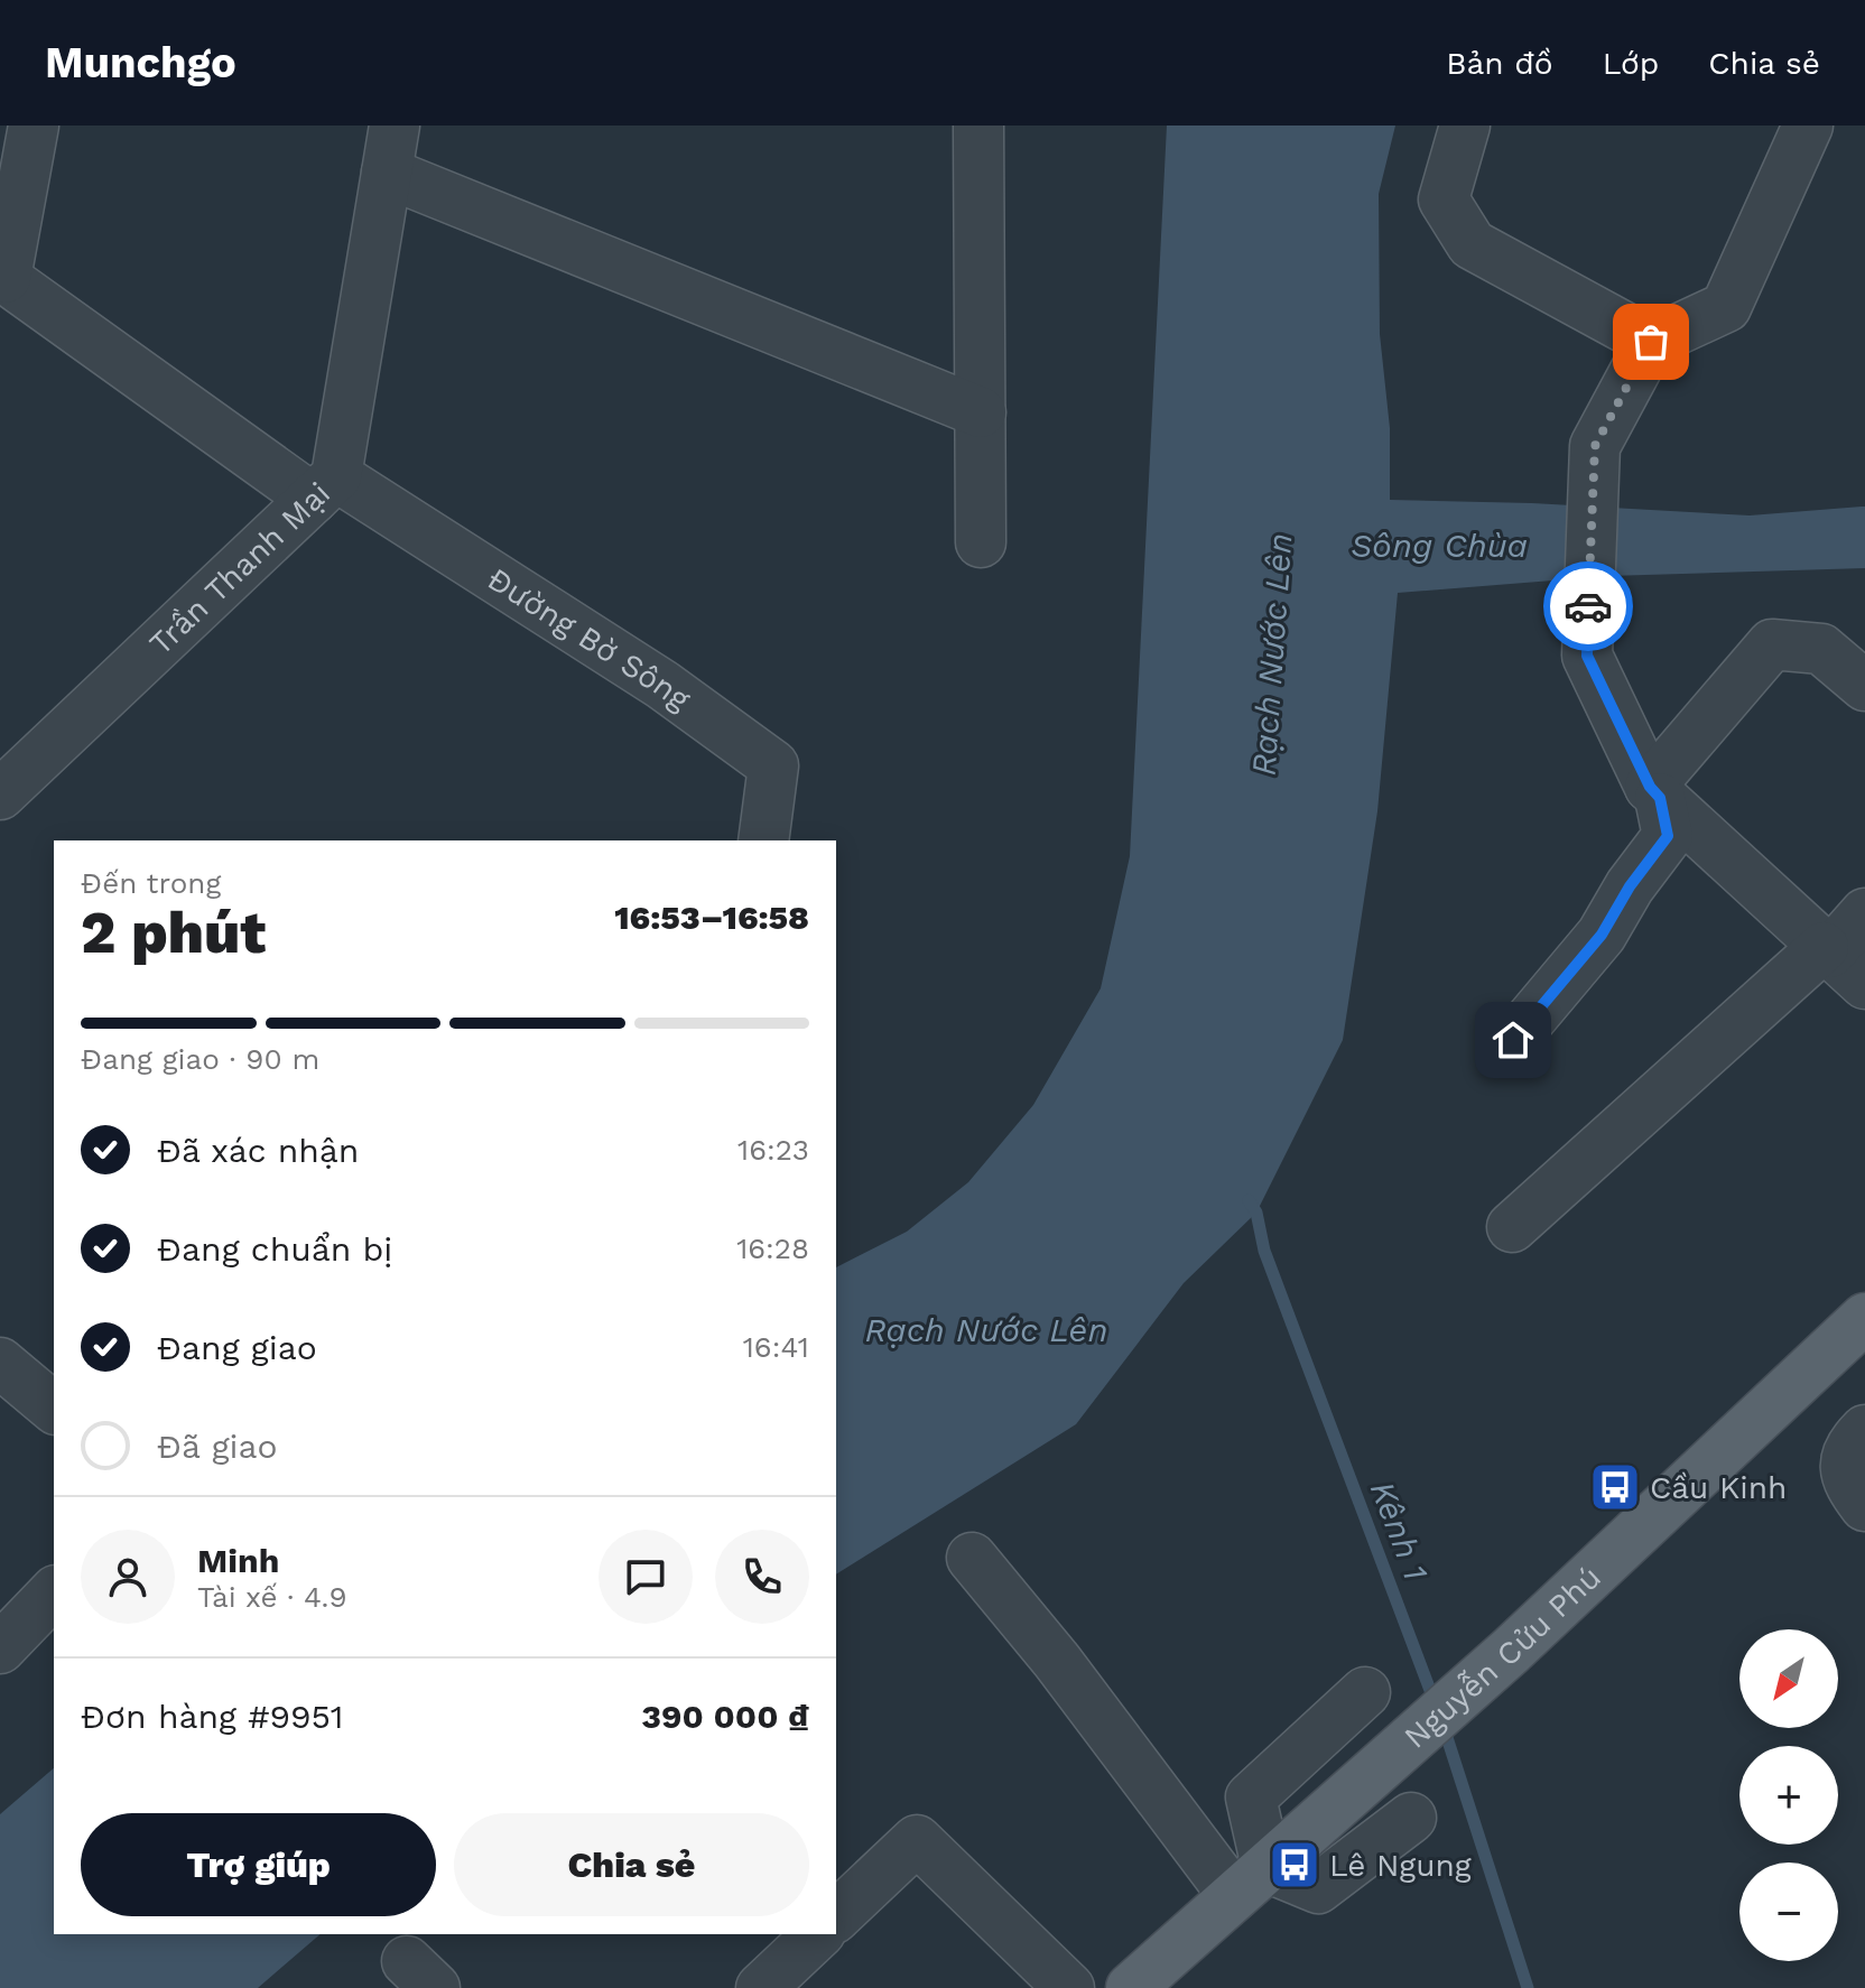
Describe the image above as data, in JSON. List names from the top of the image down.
{
  "streets": {
    "main road": ["Nguyễn Cửu Phú"],
    "street": ["Trần Thanh Mại", "Đường Bờ Sông"]
  },
  "crossings": [
    ["Trần Thanh Mại", "Đường Bờ Sông"]
  ],
  "water": ["Sông Chùa", "Rạch Nước Lên", "Kênh 1"],
  "places": {
    "bus stop": ["Cầu Kinh", "Lê Ngung"]
  },
  "north": "bottom left",
  "page": {
    "header": "Munchgo",
    "nav": ["Bản đồ", "Lớp", "Chia sẻ"],
    "heading": ["2 phút", "Đến trong", "16:53–16:58"],
    "panel": [
      "Minh",
      "Tài xế · 4.9",
      "Đơn hàng #9951",
      "390 000 ₫"
    ],
    "bar": "Đang giao · 90 m",
    "list": [
      ["Đã xác nhận", "16:23"],
      ["Đang chuẩn bị", "16:28"],
      ["Đang giao", "16:41"],
      "Đã giao"
    ],
    "map_buttons": ["+", "−"],
    "buttons": ["Trợ giúp", "Chia sẻ"]
  }
}
